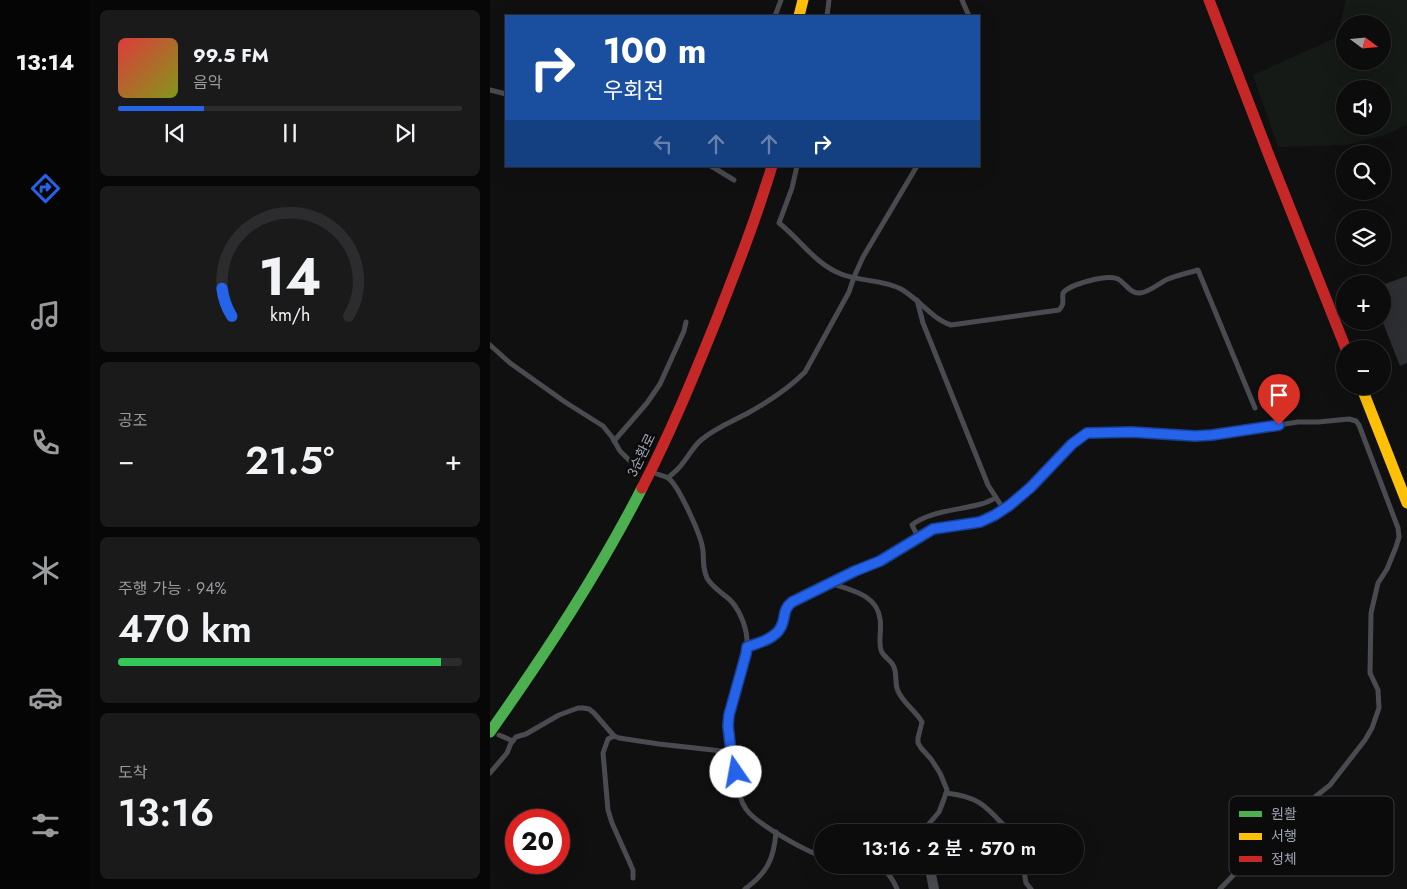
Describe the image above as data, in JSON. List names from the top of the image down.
{
  "streets": {
    "main road": ["3순환로"]
  },
  "legend": ["원활", "서행", "정체"],
  "north": "right",
  "page": {
    "tabs": "13:14",
    "map_buttons": ["+", "−"],
    "turn": ["100 m", "우회전"],
    "song": ["99.5 FM", "음악"],
    "tile": [
      "공조",
      ["주행 가능 · 94%", "470 km"],
      ["도착", "13:16"]
    ],
    "heat": ["−", "21.5°", "+"],
    "limit": "20",
    "trip": "13:16 · 2 분 · 570 m",
    "gauge": ["14", "km/h"]
  }
}
